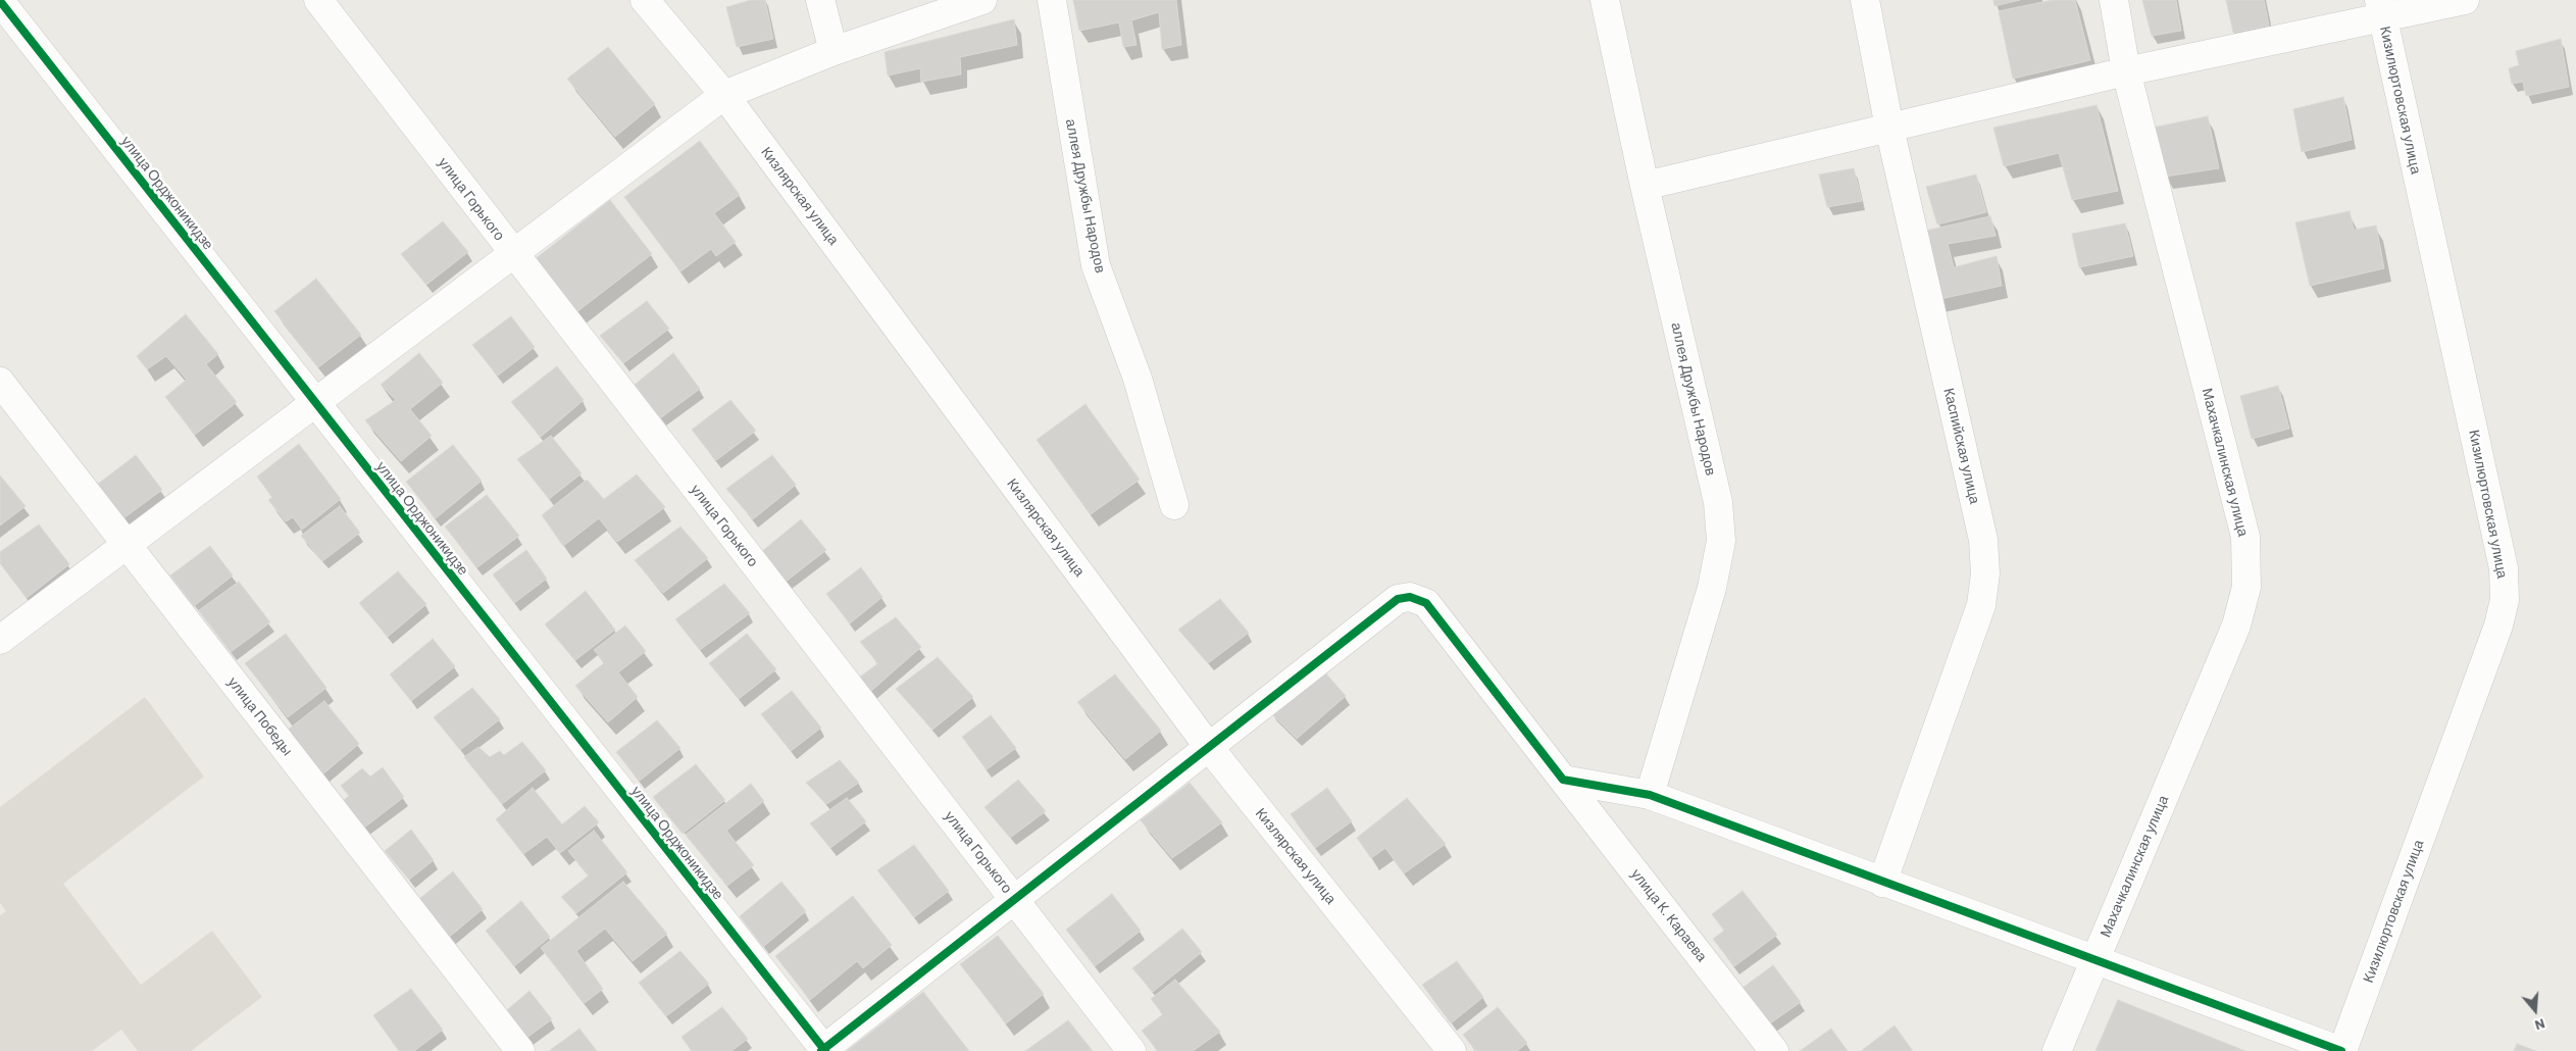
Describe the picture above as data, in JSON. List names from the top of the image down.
{
  "streets": {
    "street": [
      "Кизилюртовская улица",
      "улица Орджоникидзе",
      "Кизлярская улица",
      "аллея Дружбы Народов",
      "улица Горького",
      "Каспийская улица",
      "Махачкалинская улица",
      "улица Победы",
      "улица К. Караева"
    ]
  },
  "crossings": [
    ["улица Орджоникидзе", "улица К. Караева"],
    ["Кизлярская улица", "улица К. Караева"],
    ["улица Горького", "улица К. Караева"]
  ],
  "north": "bottom"
}
